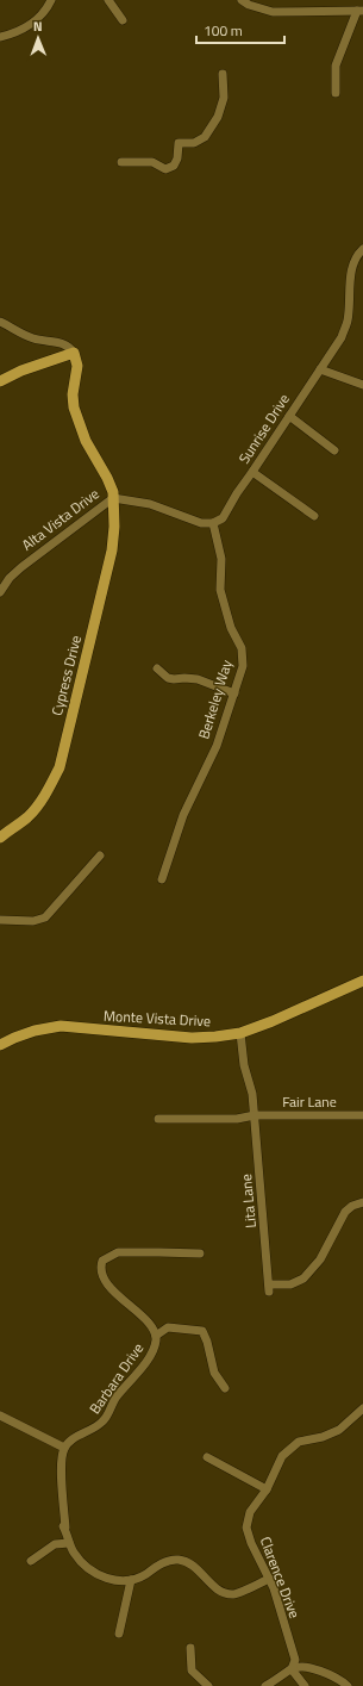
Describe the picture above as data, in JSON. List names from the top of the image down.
{
  "streets": {
    "main road": ["Alta Vista Drive", "Cypress Drive", "Monte Vista Drive"],
    "street": [
      "Sunrise Drive",
      "Berkeley Way",
      "Fair Lane",
      "Lita Lane",
      "Barbara Drive",
      "Clarence Drive"
    ]
  },
  "crossings": [
    ["Sunrise Drive", "Berkeley Way"],
    ["Alta Vista Drive", "Cypress Drive"],
    ["Monte Vista Drive", "Lita Lane"],
    ["Fair Lane", "Lita Lane"]
  ],
  "scale_bar": "100 m",
  "north": "top"
}
